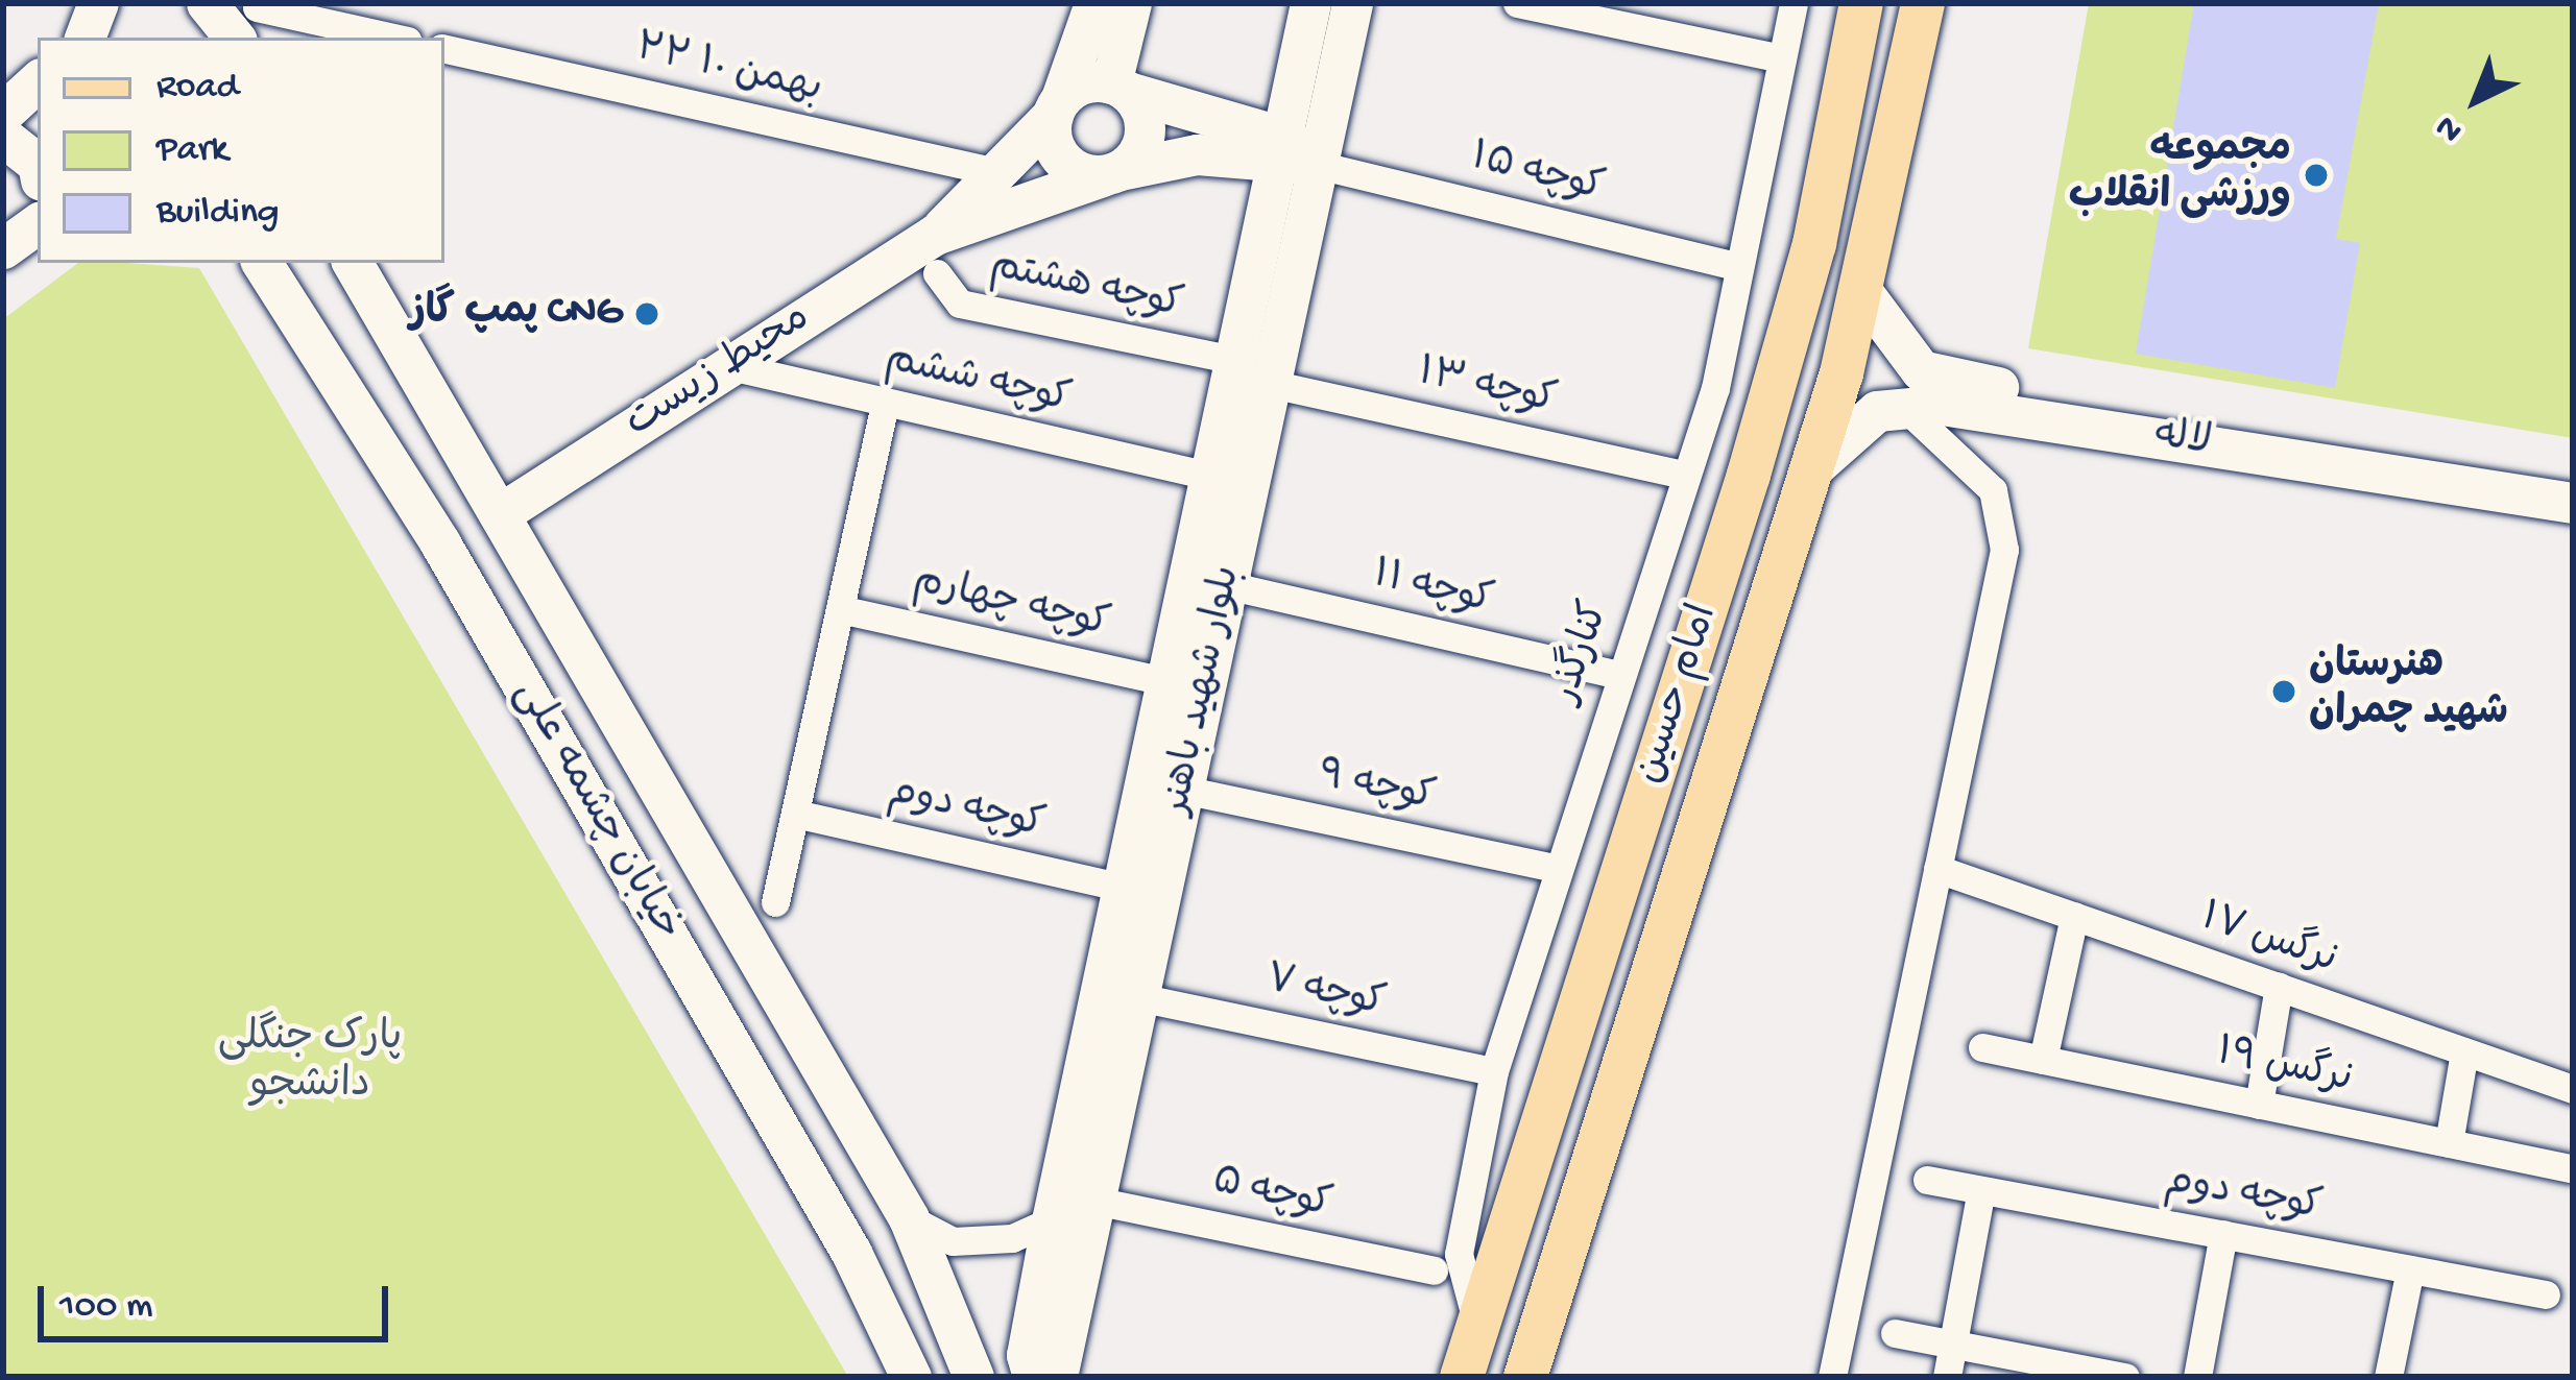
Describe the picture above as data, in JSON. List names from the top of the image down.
{
  "streets": {
    "main road": ["امام حسین"],
    "street": [
      "۲۲ بهمن ۱۰",
      "کوچه ۱۵",
      "کوچه هشتم",
      "محیط زیست",
      "کوچه ششم",
      "کوچه ۱۳",
      "لاله",
      "کوچه ۱۱",
      "کوچه چهارم",
      "کنارگذر",
      "بلوار شهید باهنر",
      "کوچه ۹",
      "کوچه دوم",
      "خیابان چشمه علی",
      "نرگس ۱۷",
      "کوچه ۷",
      "نرگس ۱۹",
      "کوچه ۵"
    ]
  },
  "crossings": [
    ["۲۲ بهمن ۱۰", "محیط زیست"],
    ["کوچه ۱۵", "کنارگذر"],
    ["کوچه ۱۵", "بلوار شهید باهنر"],
    ["کوچه هشتم", "محیط زیست"],
    ["کوچه هشتم", "بلوار شهید باهنر"],
    ["محیط زیست", "کوچه ششم"],
    ["محیط زیست", "بلوار شهید باهنر"],
    ["محیط زیست", "خیابان چشمه علی"],
    ["کوچه ششم", "بلوار شهید باهنر"],
    ["کوچه ۱۳", "کنارگذر"],
    ["کوچه ۱۳", "بلوار شهید باهنر"],
    ["لاله", "امام حسین"],
    ["کوچه ۱۱", "کنارگذر"],
    ["کوچه ۱۱", "بلوار شهید باهنر"],
    ["کوچه چهارم", "بلوار شهید باهنر"],
    ["کنارگذر", "امام حسین"],
    ["کنارگذر", "کوچه ۹"],
    ["کنارگذر", "کوچه ۷"],
    ["بلوار شهید باهنر", "کوچه ۹"],
    ["بلوار شهید باهنر", "کوچه دوم"],
    ["بلوار شهید باهنر", "کوچه ۷"],
    ["بلوار شهید باهنر", "کوچه ۵"]
  ],
  "parks": ["پارک جنگلی دانشجو"],
  "places": ["مجموعه ورزشی انقلاب", "پمپ گاز CNG", "هنرستان شهید چمران"],
  "legend": ["Road", "Park", "Building"],
  "scale_bar": "100 m",
  "north": "bottom left"
}
